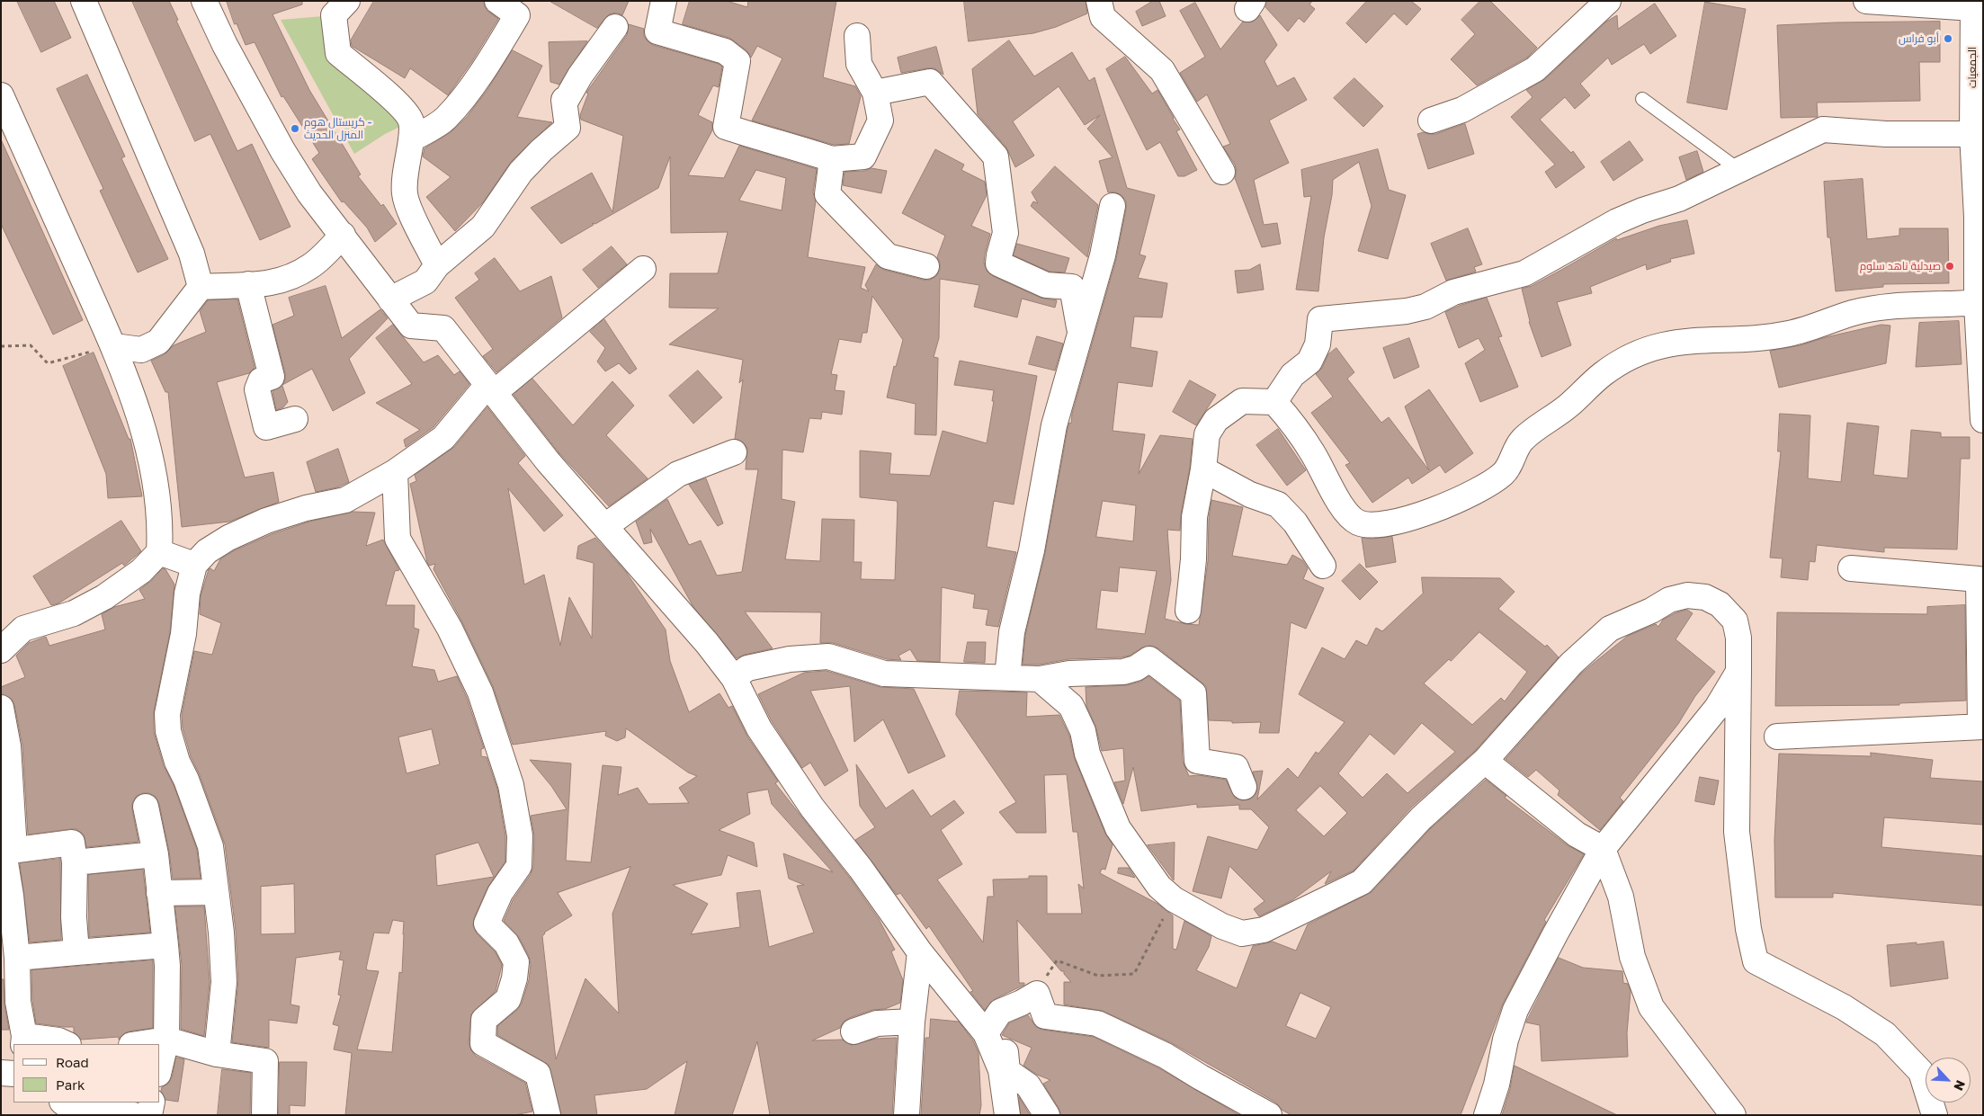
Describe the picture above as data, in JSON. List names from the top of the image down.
{
  "streets": {
    "street": ["الجمعيات"]
  },
  "places": ["أبو فراس", "كريستال هوم - المنزل الحديث", "صيدلية ناهد سلوم"],
  "legend": ["Road", "Park"],
  "north": "bottom right"
}
